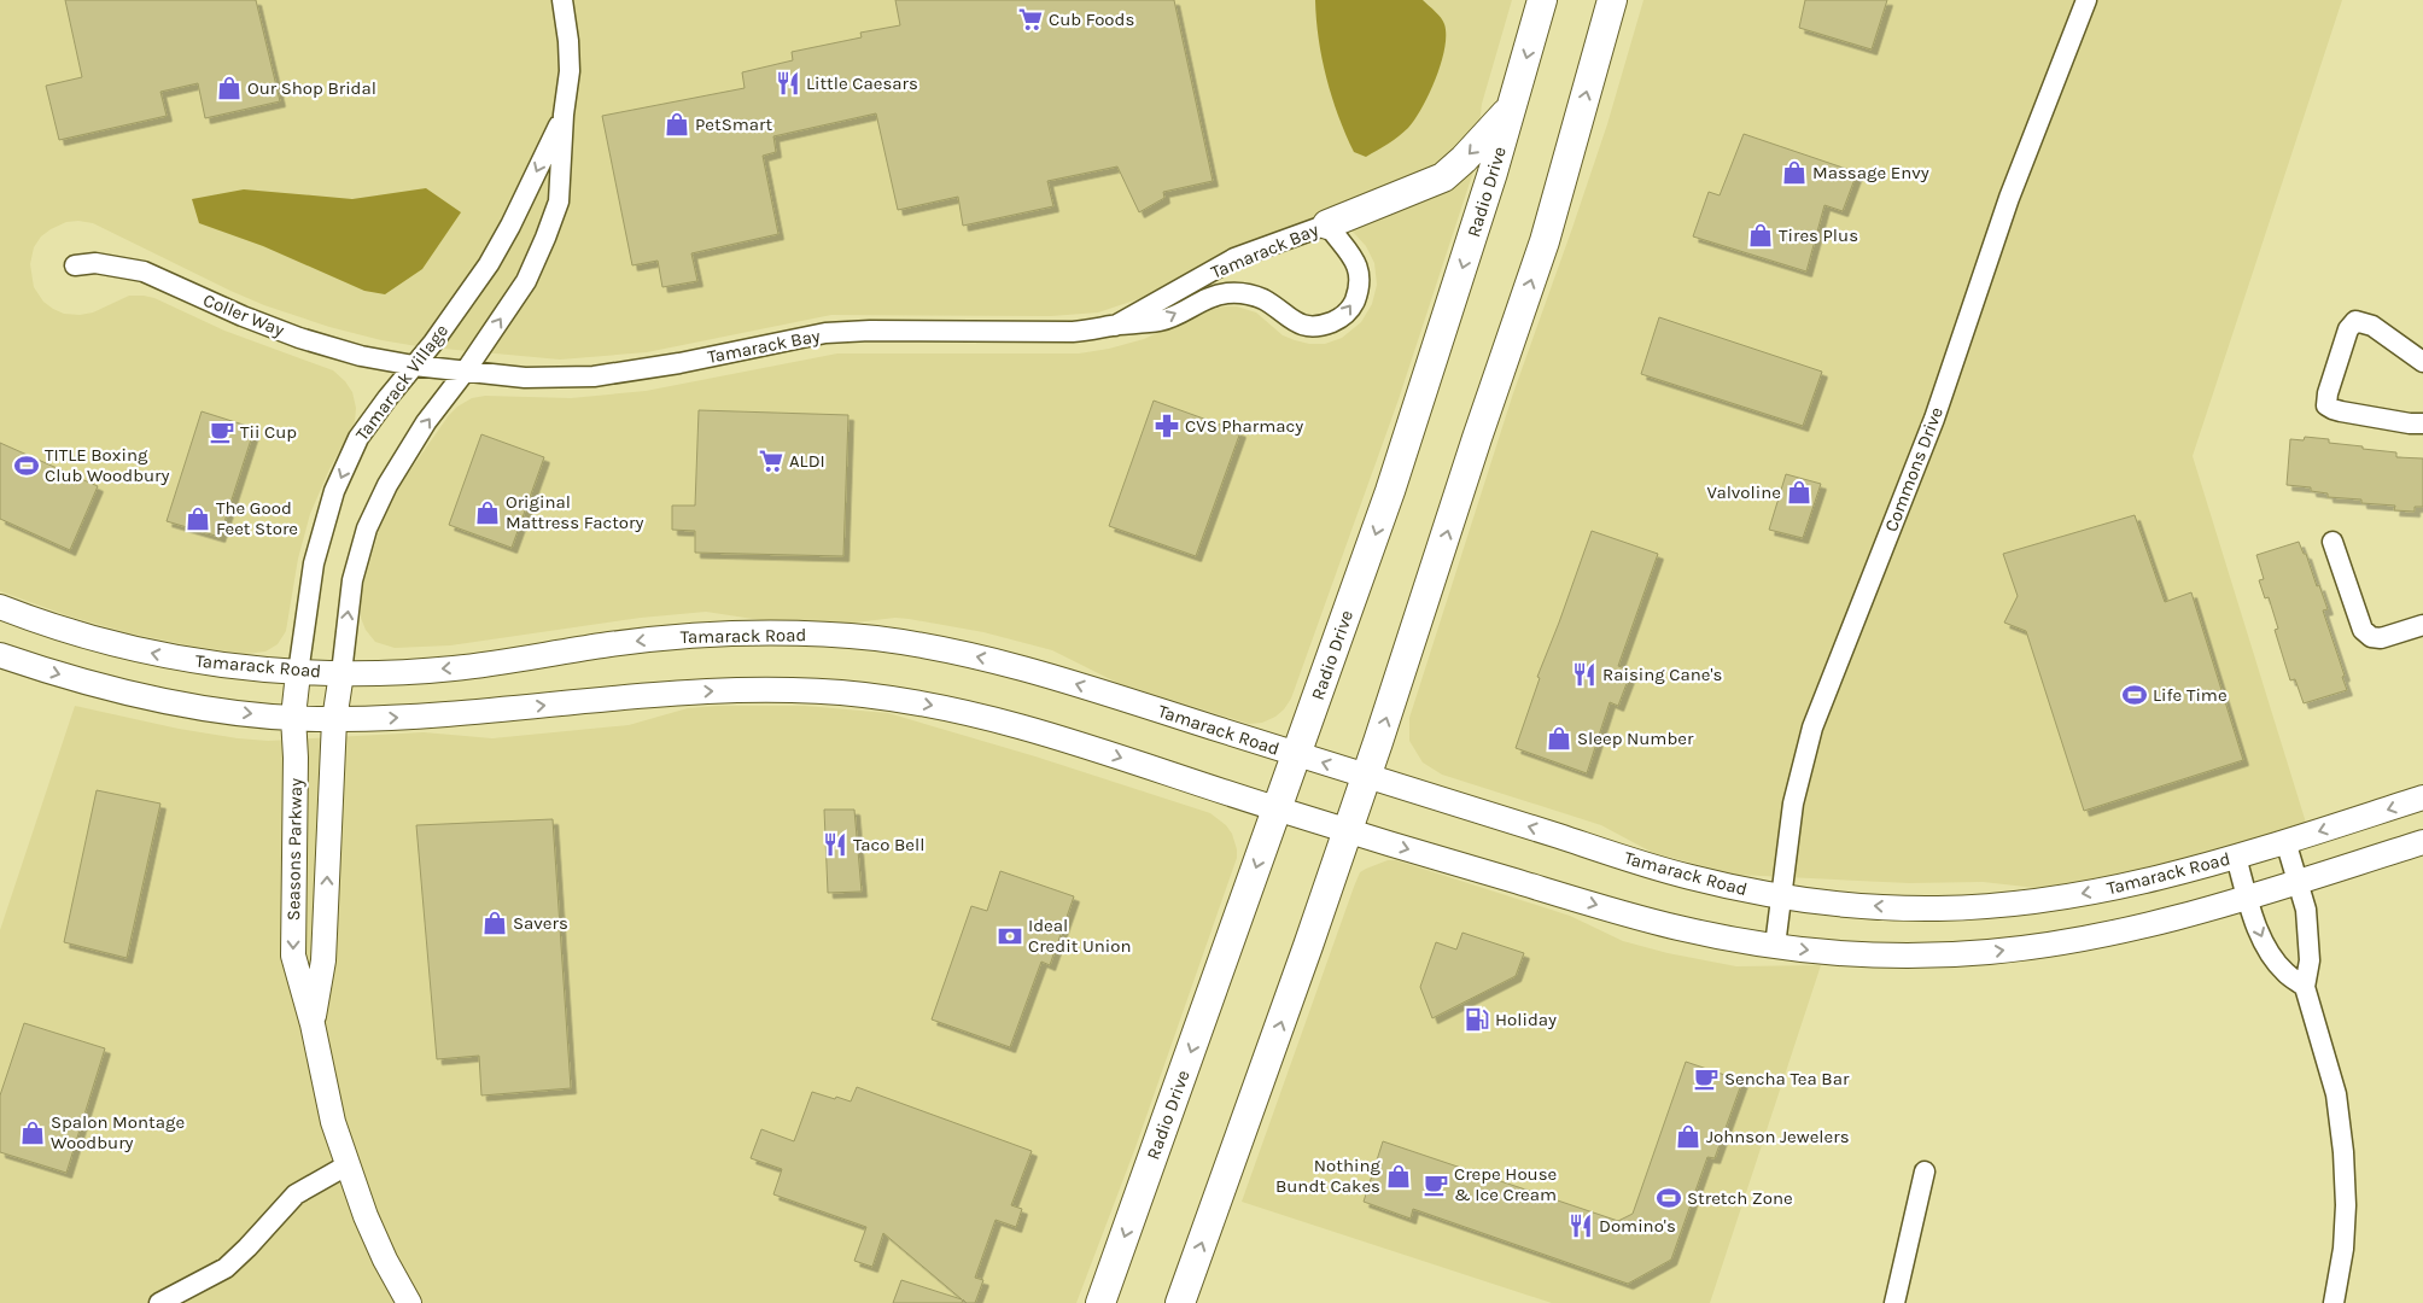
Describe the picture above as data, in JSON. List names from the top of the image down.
{
  "streets": {
    "main road": ["Radio Drive"],
    "street": [
      "Tamarack Bay",
      "Coller Way",
      "Tamarack Village",
      "Commons Drive",
      "Tamarack Road",
      "Seasons Parkway"
    ]
  },
  "crossings": [
    ["Radio Drive", "Tamarack Road"],
    ["Tamarack Bay", "Coller Way"],
    ["Tamarack Bay", "Tamarack Village"],
    ["Coller Way", "Tamarack Village"],
    ["Tamarack Village", "Tamarack Road"],
    ["Tamarack Village", "Seasons Parkway"],
    ["Commons Drive", "Tamarack Road"],
    ["Tamarack Road", "Seasons Parkway"]
  ],
  "places": {
    "supermarket": ["Cub Foods", "ALDI"],
    "restaurant": [
      "Little Caesars",
      "Raising Cane's",
      "Taco Bell",
      "Domino's"
    ],
    "shop": [
      "Our Shop Bridal",
      "PetSmart",
      "Massage Envy",
      "Tires Plus",
      "Valvoline",
      "Original Mattress Factory",
      "The Good Feet Store",
      "Sleep Number",
      "Savers",
      "Spalon Montage Woodbury",
      "Johnson Jewelers",
      "Nothing Bundt Cakes"
    ],
    "pharmacy": ["CVS Pharmacy"],
    "cafe": ["Tii Cup", "Sencha Tea Bar", "Crepe House & Ice Cream"],
    "sports": ["TITLE Boxing Club Woodbury", "Life Time", "Stretch Zone"],
    "bank": ["Ideal Credit Union"],
    "fuel station": ["Holiday"]
  }
}
